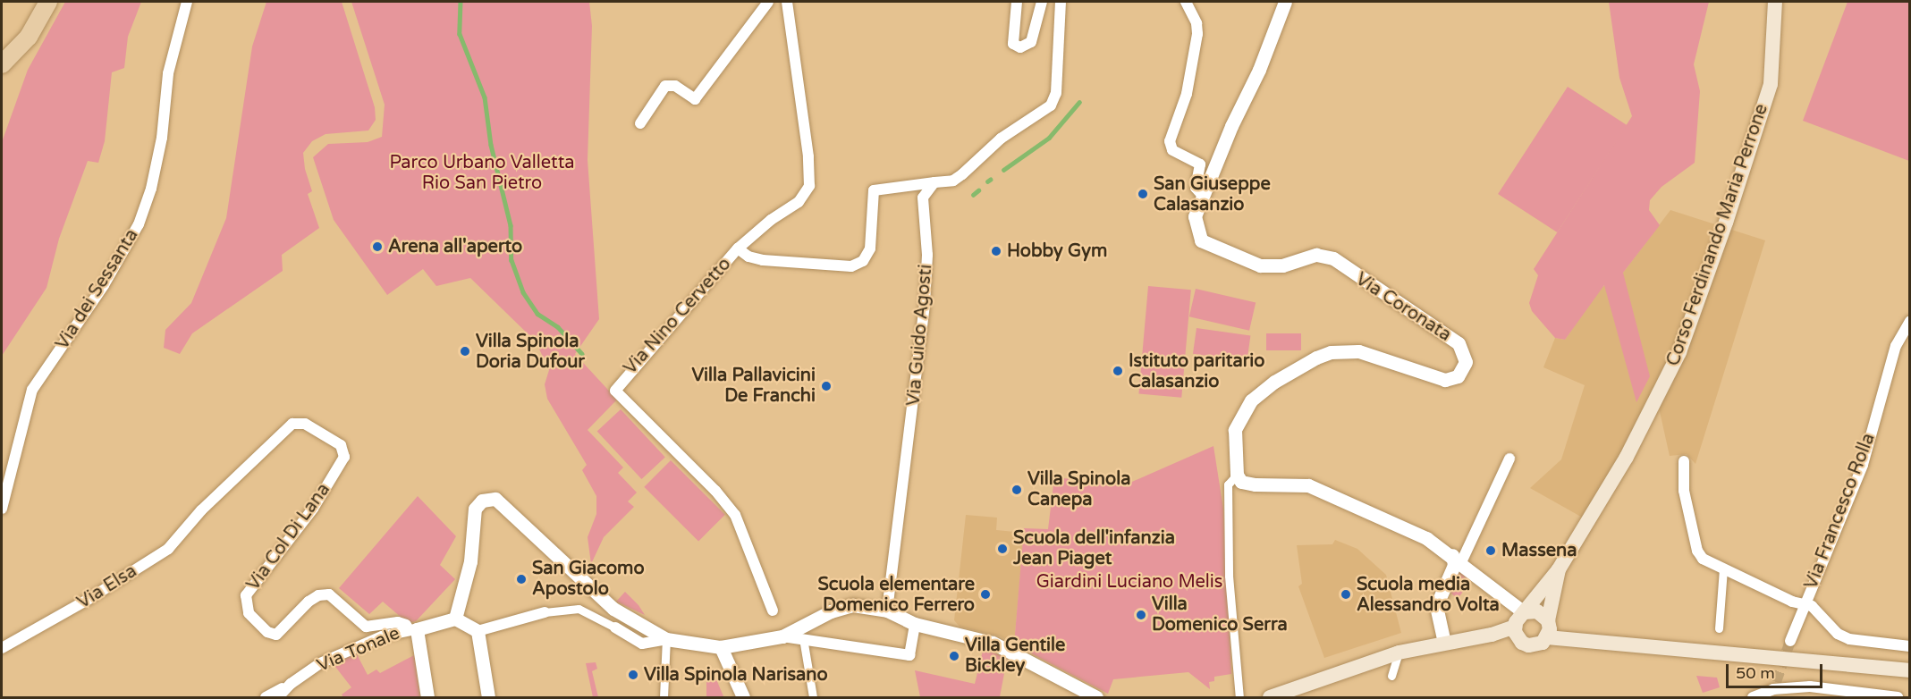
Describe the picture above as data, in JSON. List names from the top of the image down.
{
  "streets": {
    "main road": ["Corso Ferdinando Maria Perrone"],
    "street": [
      "Via dei Sessanta",
      "Via Coronata",
      "Via Nino Cervetto",
      "Via Guido Agosti",
      "Via Francesco Rolla",
      "Via Col Di Lana",
      "Via Elsa",
      "Via Tonale"
    ]
  },
  "crossings": [
    ["Via Col Di Lana", "Via Elsa"],
    ["Via Col Di Lana", "Via Tonale"]
  ],
  "parks": ["Parco Urbano Valletta Rio San Pietro", "Giardini Luciano Melis"],
  "places": [
    "San Giuseppe Calasanzio",
    "Arena all'aperto",
    "Hobby Gym",
    "Villa Spinola Doria Dufour",
    "Istituto paritario Calasanzio",
    "Villa Pallavicini De Franchi",
    "Villa Spinola Canepa",
    "Scuola dell'infanzia Jean Piaget",
    "Massena",
    "San Giacomo Apostolo",
    "Scuola elementare Domenico Ferrero",
    "Scuola media Alessandro Volta",
    "Villa Domenico Serra",
    "Villa Gentile Bickley",
    "Villa Spinola Narisano"
  ],
  "scale_bar": "50 m"
}
